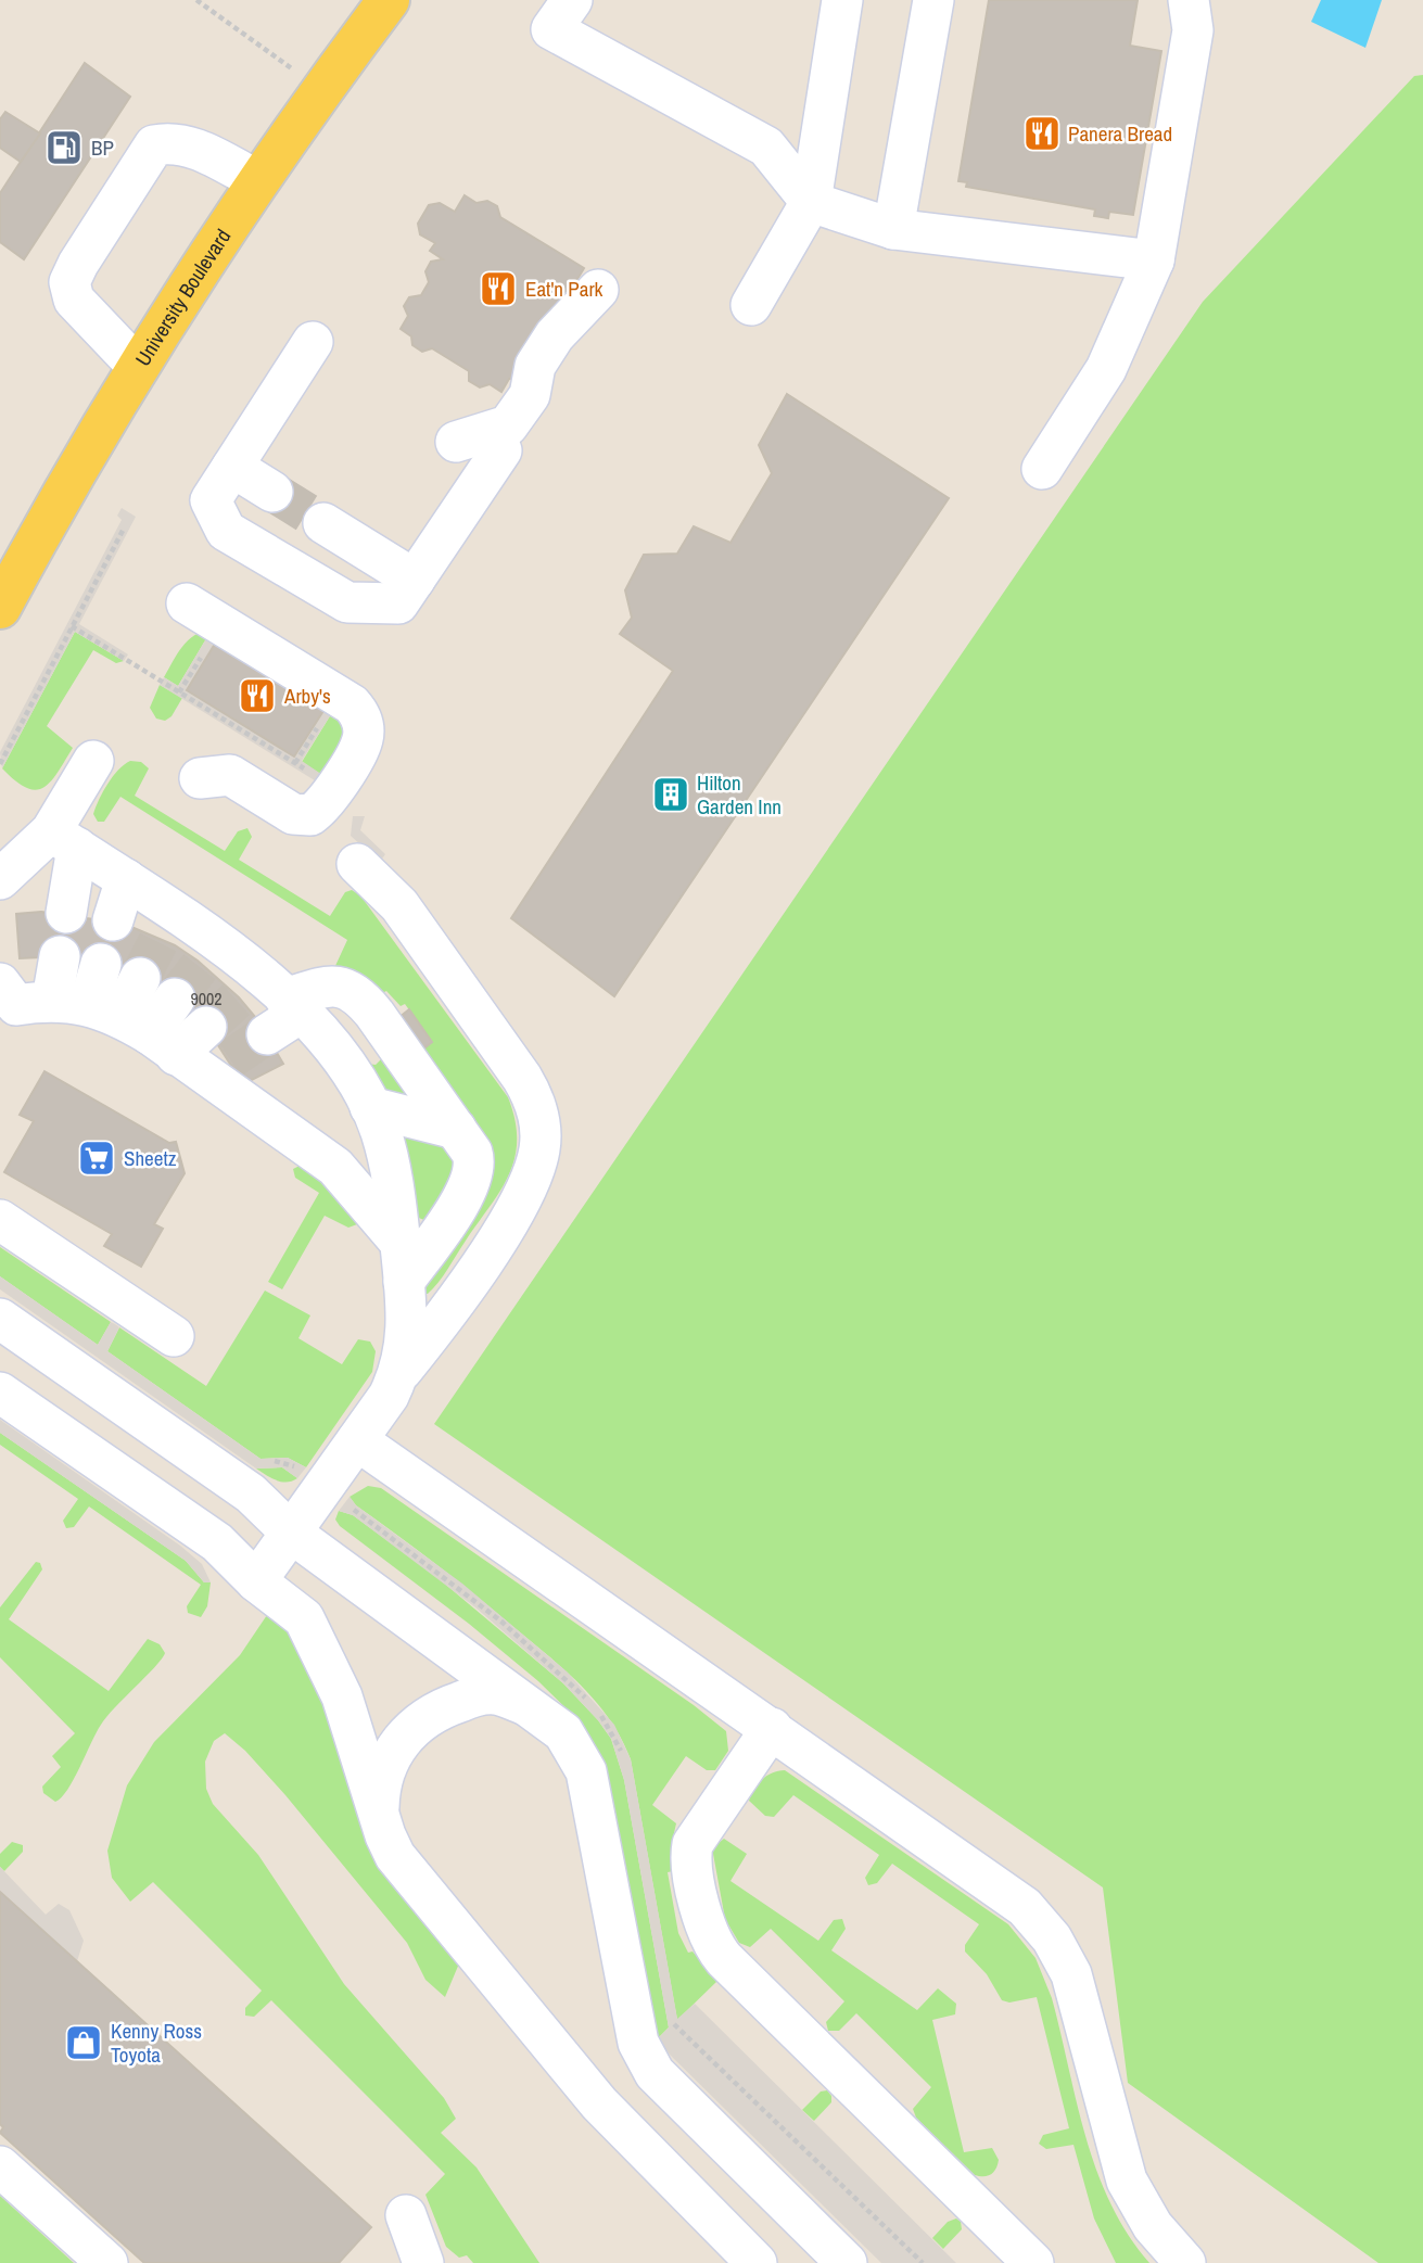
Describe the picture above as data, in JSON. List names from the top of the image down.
{
  "streets": {
    "main road": ["University Boulevard"]
  },
  "places": {
    "restaurant": ["Panera Bread", "Eat'n Park", "Arby's"],
    "fuel station": ["BP"],
    "building": ["Hilton Garden Inn"],
    "supermarket": ["Sheetz"],
    "shop": ["Kenny Ross Toyota"]
  },
  "house_numbers": ["9002"]
}
